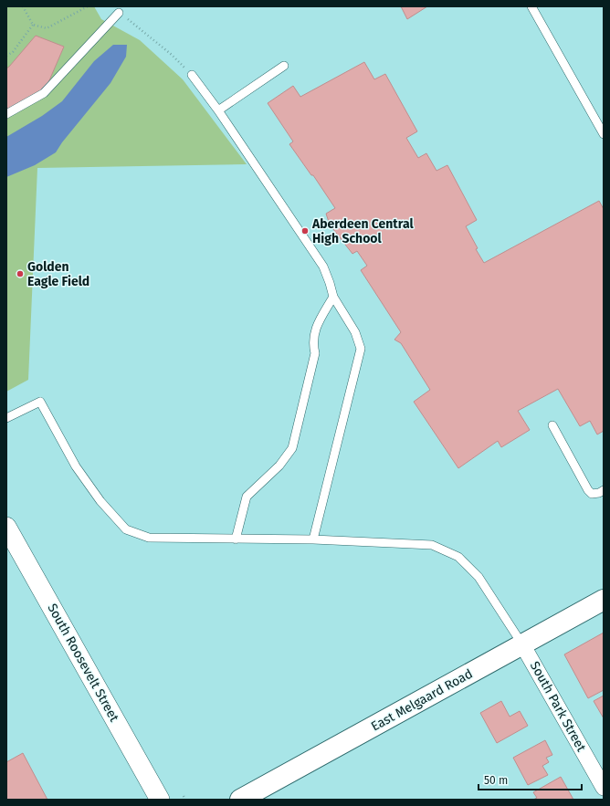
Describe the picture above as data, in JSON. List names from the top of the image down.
{
  "streets": {
    "main road": ["East Melgaard Road"],
    "street": ["South Roosevelt Street", "South Park Street"]
  },
  "crossings": [
    ["East Melgaard Road", "South Park Street"]
  ],
  "places": ["Aberdeen Central High School", "Golden Eagle Field"],
  "scale_bar": "50 m"
}
